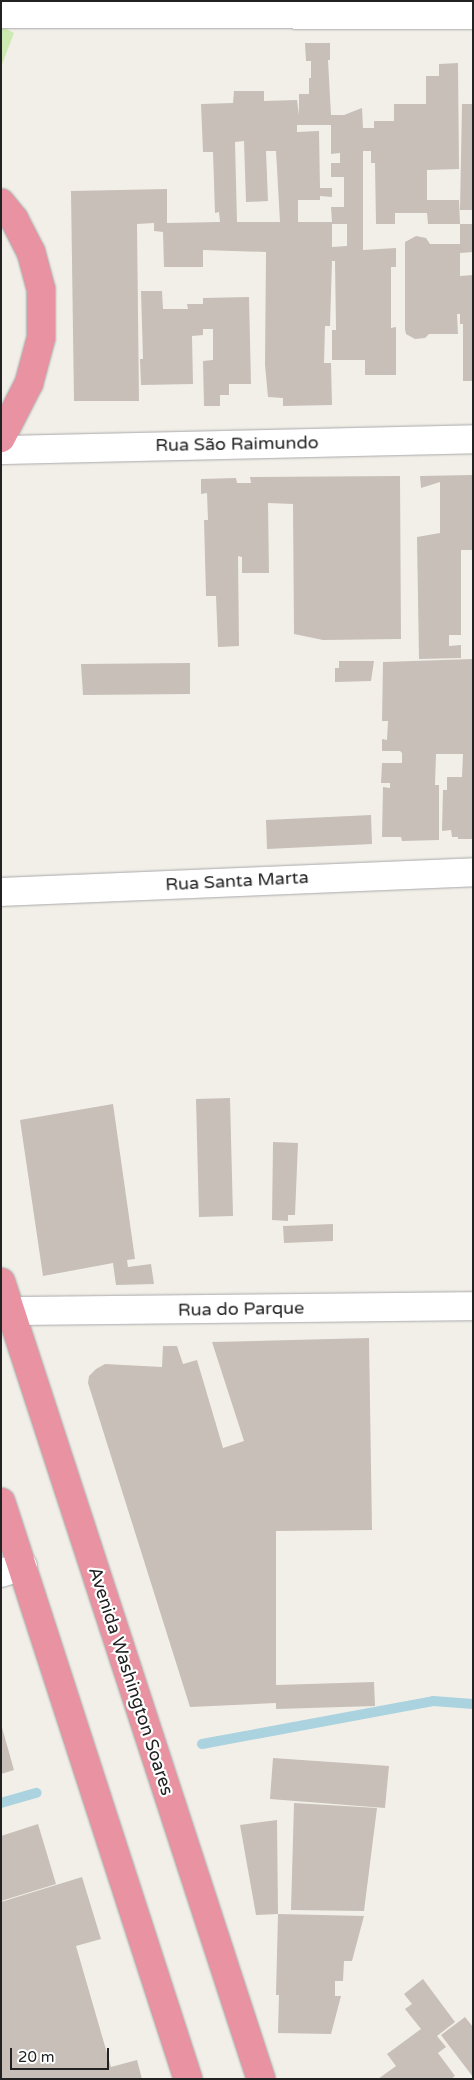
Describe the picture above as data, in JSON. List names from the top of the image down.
{
  "streets": {
    "highway": ["Avenida Washington Soares"],
    "street": ["Rua São Raimundo", "Rua Santa Marta", "Rua do Parque"]
  },
  "crossings": [
    ["Rua do Parque", "Avenida Washington Soares"]
  ],
  "scale_bar": "20 m"
}
